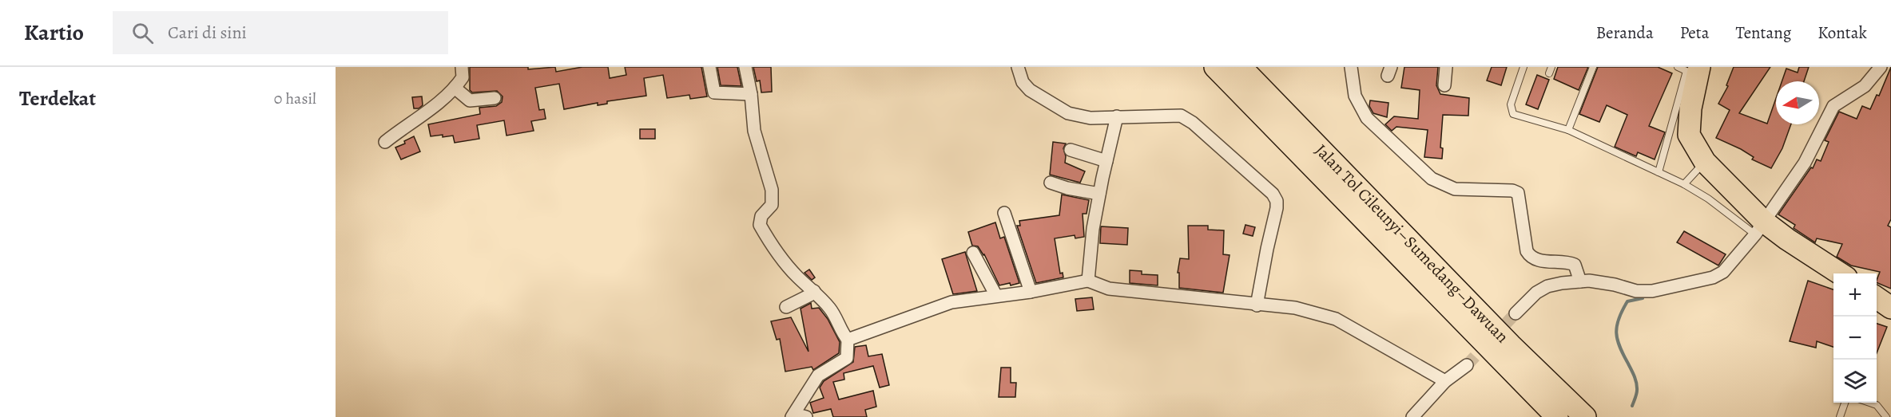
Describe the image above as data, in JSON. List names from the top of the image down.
{
  "streets": {
    "highway": ["Jalan Tol Cileunyi–Sumedang–Dawuan"]
  },
  "north": "left",
  "page": {
    "header": "Kartio",
    "search": "Cari di sini",
    "nav": [
      "Beranda",
      "Peta",
      "Tentang",
      "Kontak"
    ],
    "heading": ["Terdekat", "0 hasil"],
    "map_buttons": ["+", "−"]
  }
}
